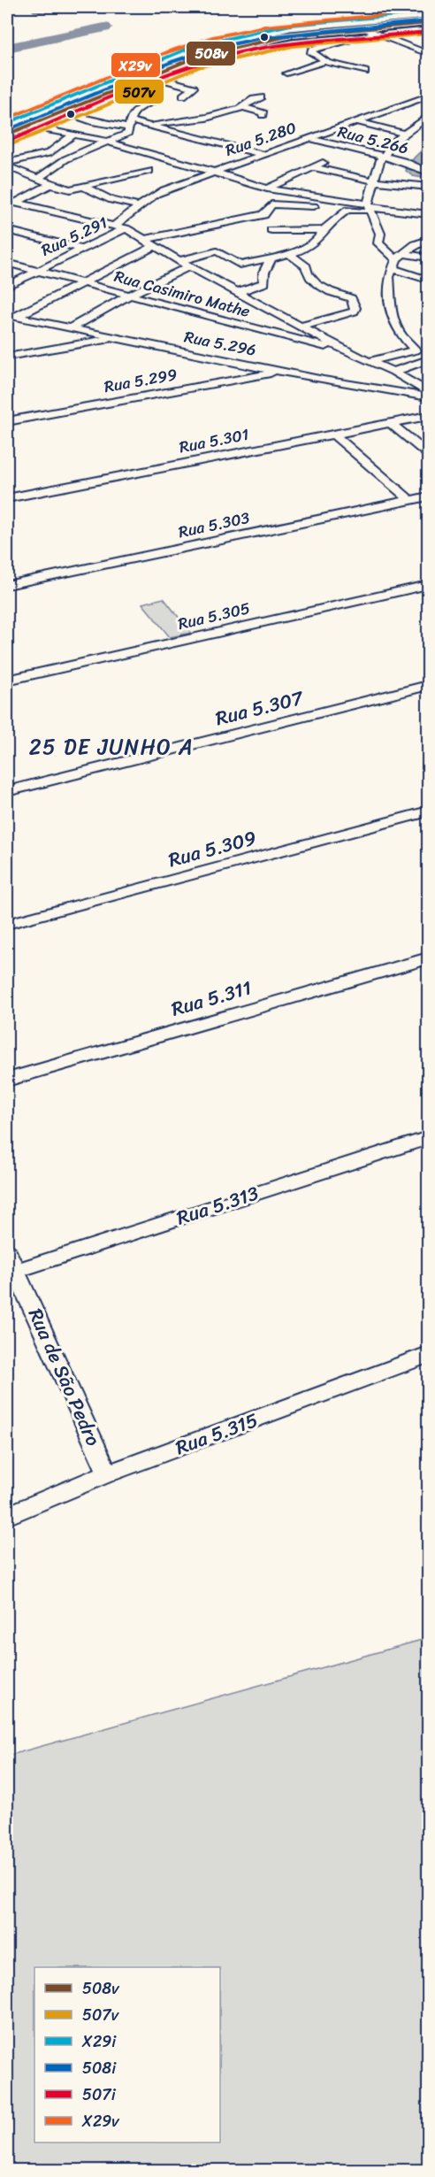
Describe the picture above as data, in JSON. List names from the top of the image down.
{
  "streets": {
    "street": [
      "Rua 5.280",
      "Rua 5.266",
      "Rua 5.291",
      "Rua Casimiro Mathe",
      "Rua 5.296",
      "Rua 5.299",
      "Rua 5.301",
      "Rua 5.303",
      "Rua 5.305",
      "Rua 5.307",
      "Rua 5.309",
      "Rua 5.311",
      "Rua 5.313",
      "Rua de São Pedro",
      "Rua 5.315"
    ]
  },
  "crossings": [
    ["Rua 5.280", "Rua 5.266"],
    ["Rua 5.291", "Rua Casimiro Mathe"],
    ["Rua 5.296", "Rua 5.299"],
    ["Rua 5.313", "Rua de São Pedro"],
    ["Rua de São Pedro", "Rua 5.315"]
  ],
  "districts": ["25 DE JUNHO A"],
  "lines": [
    "transit line X29v",
    "transit line X29i",
    "transit line 508i",
    "transit line 508v",
    "transit line 507i",
    "transit line 507v"
  ],
  "legend": [
    "508v",
    "507v",
    "X29i",
    "508i",
    "507i",
    "X29v"
  ]
}
